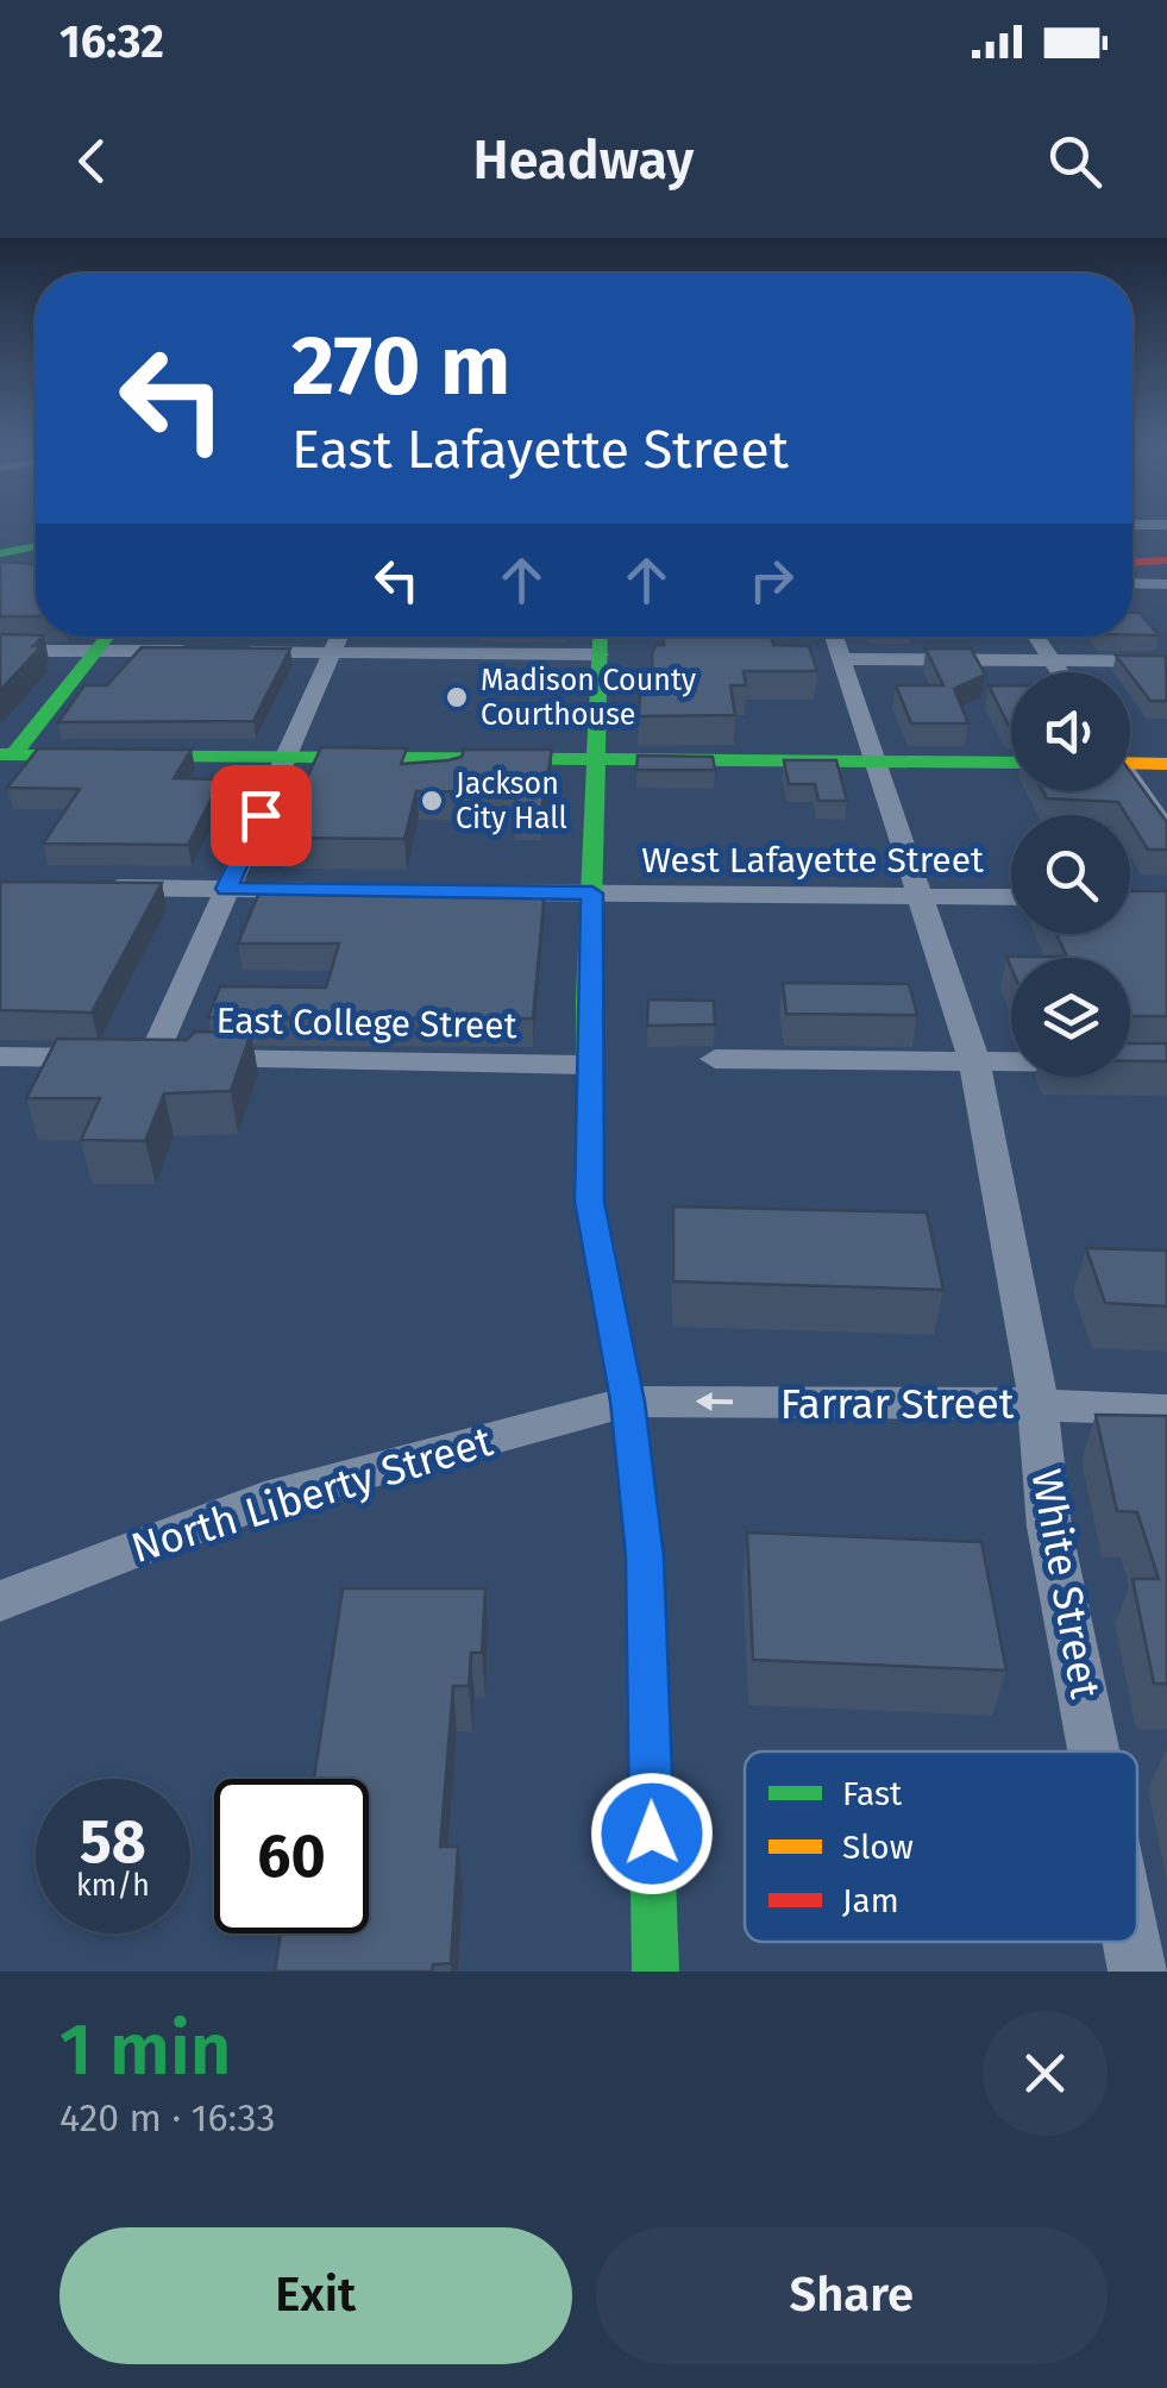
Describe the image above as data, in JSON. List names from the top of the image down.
{
  "streets": {
    "street": [
      "West Lafayette Street",
      "East College Street",
      "Farrar Street",
      "North Liberty Street",
      "White Street"
    ]
  },
  "crossings": [
    ["West Lafayette Street", "White Street"],
    ["Farrar Street", "North Liberty Street"],
    ["Farrar Street", "White Street"]
  ],
  "one_way": ["Farrar Street"],
  "places": ["Madison County Courthouse", "Jackson City Hall"],
  "legend": ["Fast", "Slow", "Jam"],
  "page": {
    "status": "16:32",
    "header": "Headway",
    "turn": ["270 m", "East Lafayette Street"],
    "speed": "58 km/h",
    "limit": "60",
    "heading": ["1 min", "420 m · 16:33"],
    "buttons": ["Exit", "Share"]
  }
}
